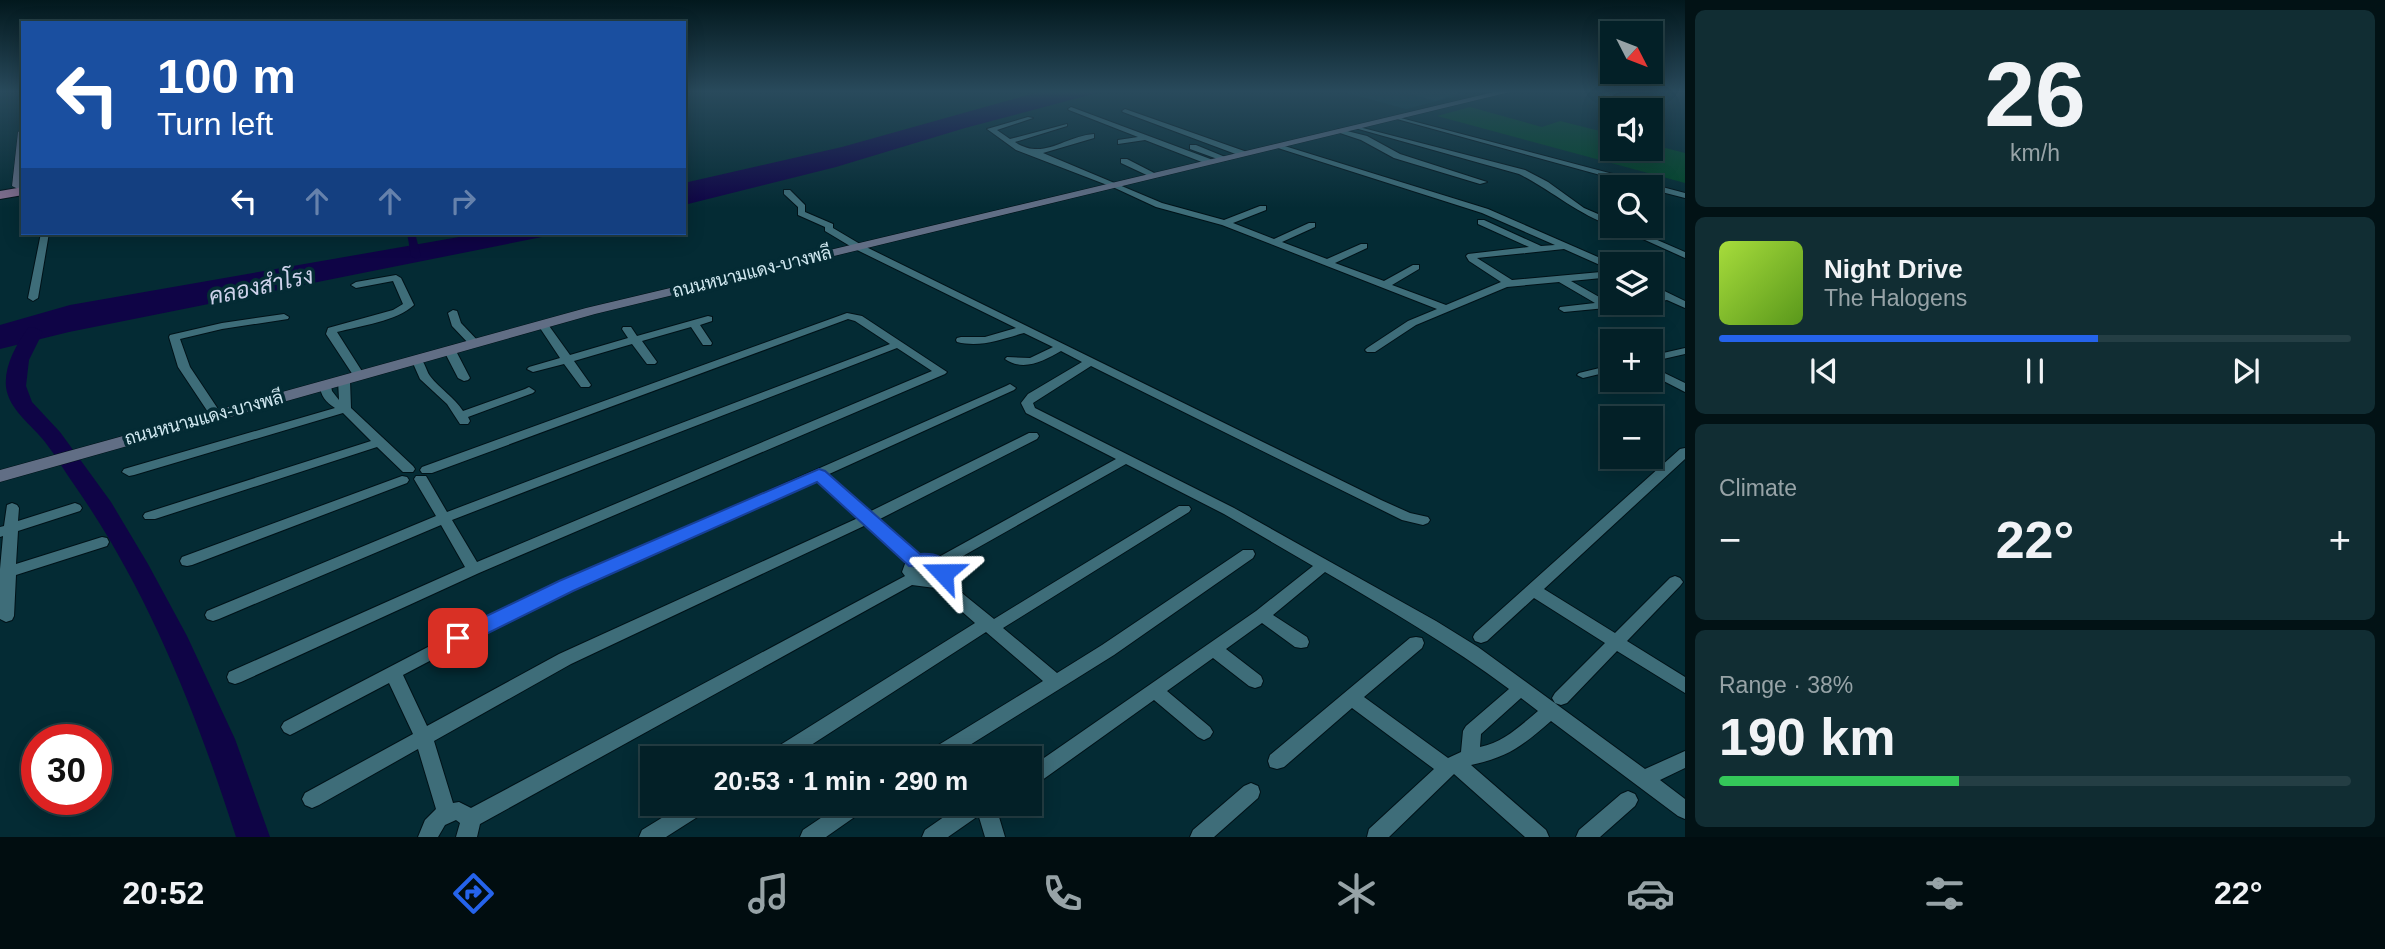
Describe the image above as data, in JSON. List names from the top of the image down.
{
  "streets": {
    "main road": ["ถนนหนามแดง-บางพลี"]
  },
  "water": ["คลองสำโรง"],
  "north": "bottom right",
  "page": {
    "tile": [
      ["26", "km/h"],
      "Climate",
      ["Range · 38%", "190 km"]
    ],
    "map_buttons": ["+", "−"],
    "turn": ["100 m", "Turn left"],
    "song": ["Night Drive", "The Halogens"],
    "heat": ["−", "22°", "+"],
    "limit": "30",
    "trip": "20:53 · 1 min · 290 m",
    "tabs": ["20:52", "22°"]
  }
}
